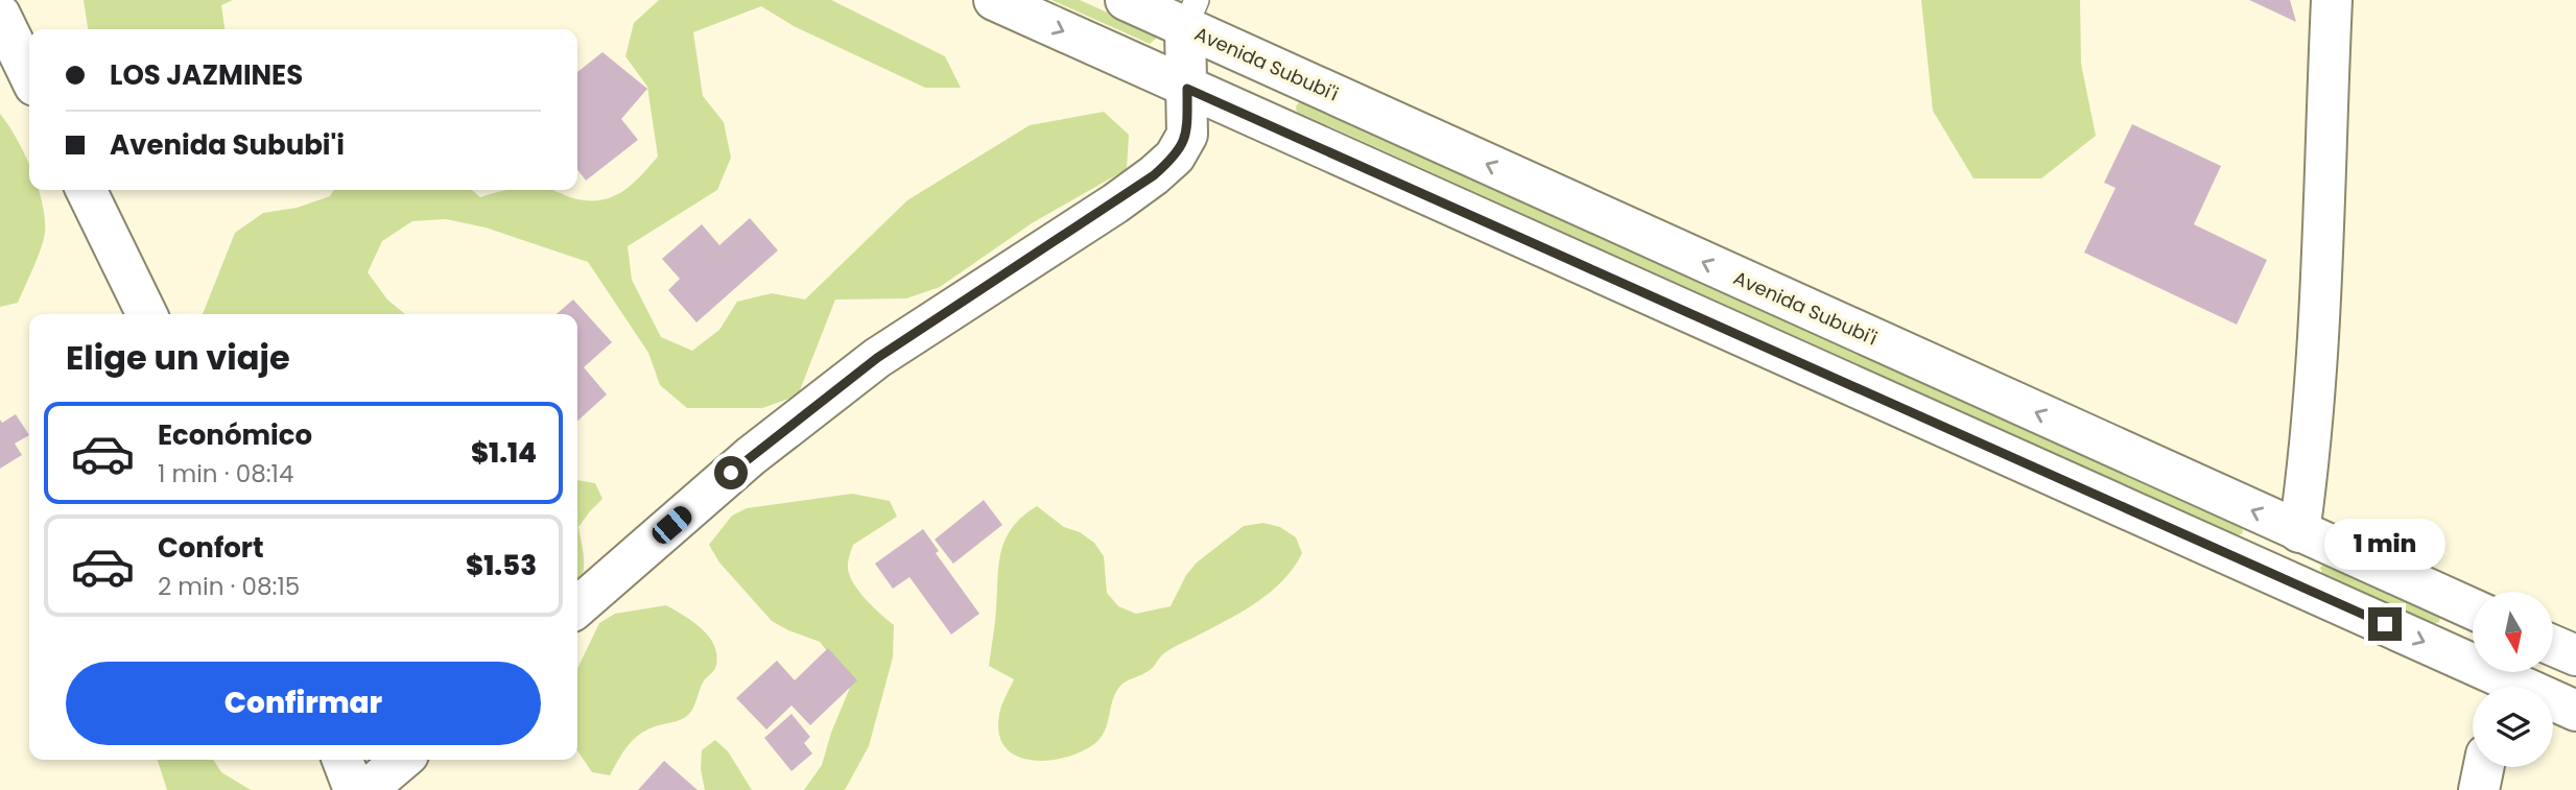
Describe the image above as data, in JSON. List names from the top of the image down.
{
  "streets": {
    "street": ["Avenida Sububi'i"]
  },
  "north": "bottom",
  "page": {
    "banner": ["LOS JAZMINES", "Avenida Sububi'i"],
    "heading": "Elige un viaje",
    "list": [
      {
        "name": "Económico",
        "note": "1 min · 08:14",
        "value": "$1.14"
      },
      {
        "name": "Confort",
        "note": "2 min · 08:15",
        "value": "$1.53"
      }
    ],
    "bubble": "1 min",
    "buttons": "Confirmar"
  }
}
